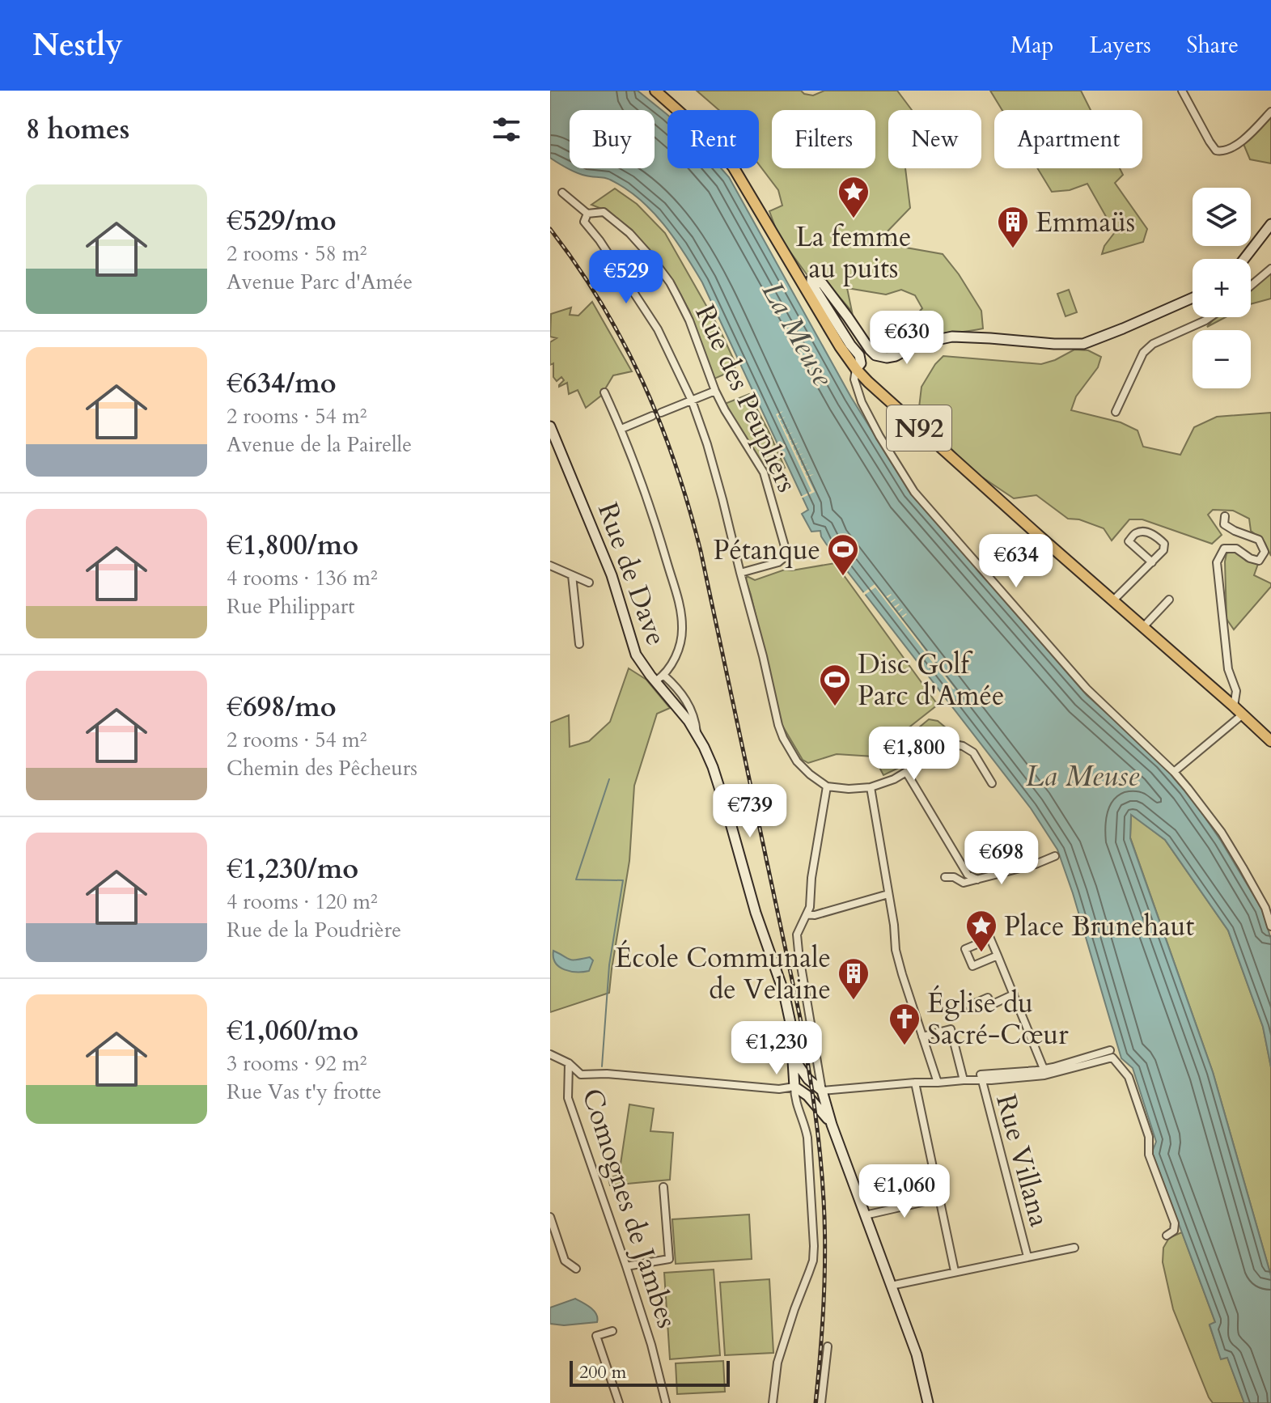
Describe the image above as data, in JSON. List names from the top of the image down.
{
  "streets": {
    "main road": ["N92", "Rue de Dave"],
    "street": ["Rue des Peupliers", "Rue Villana", "Comognes de Jambes"]
  },
  "water": ["La Meuse"],
  "places": {
    "place": ["La femme au puits", "Place Brunehaut"],
    "building": ["Emmaüs", "École Communale de Velaine"],
    "sports": ["Pétanque", "Disc Golf Parc d'Amée"],
    "church": ["Église du Sacré-Cœur"]
  },
  "scale_bar": "200 m",
  "page": {
    "header": "Nestly",
    "nav": ["Map", "Layers", "Share"],
    "heading": "8 homes",
    "chip": [
      "Buy",
      "Rent",
      "Filters",
      "New",
      "Apartment"
    ],
    "list": [
      {
        "name": "€529/mo",
        "note": "2 rooms · 58 m² · Avenue Parc d'Amée"
      },
      {
        "name": "€634/mo",
        "note": "2 rooms · 54 m² · Avenue de la Pairelle"
      },
      {
        "name": "€1,800/mo",
        "note": "4 rooms · 136 m² · Rue Philippart"
      },
      {
        "name": "€698/mo",
        "note": "2 rooms · 54 m² · Chemin des Pêcheurs"
      },
      {
        "name": "€1,230/mo",
        "note": "4 rooms · 120 m² · Rue de la Poudrière"
      },
      {
        "name": "€1,060/mo",
        "note": "3 rooms · 92 m² · Rue Vas t'y frotte"
      }
    ],
    "map_buttons": ["+", "−"],
    "price": [
      "€529",
      "€630",
      "€634",
      "€1,800",
      "€739",
      "€698",
      "€1,230",
      "€1,060"
    ],
    "scale": "200 m"
  }
}
